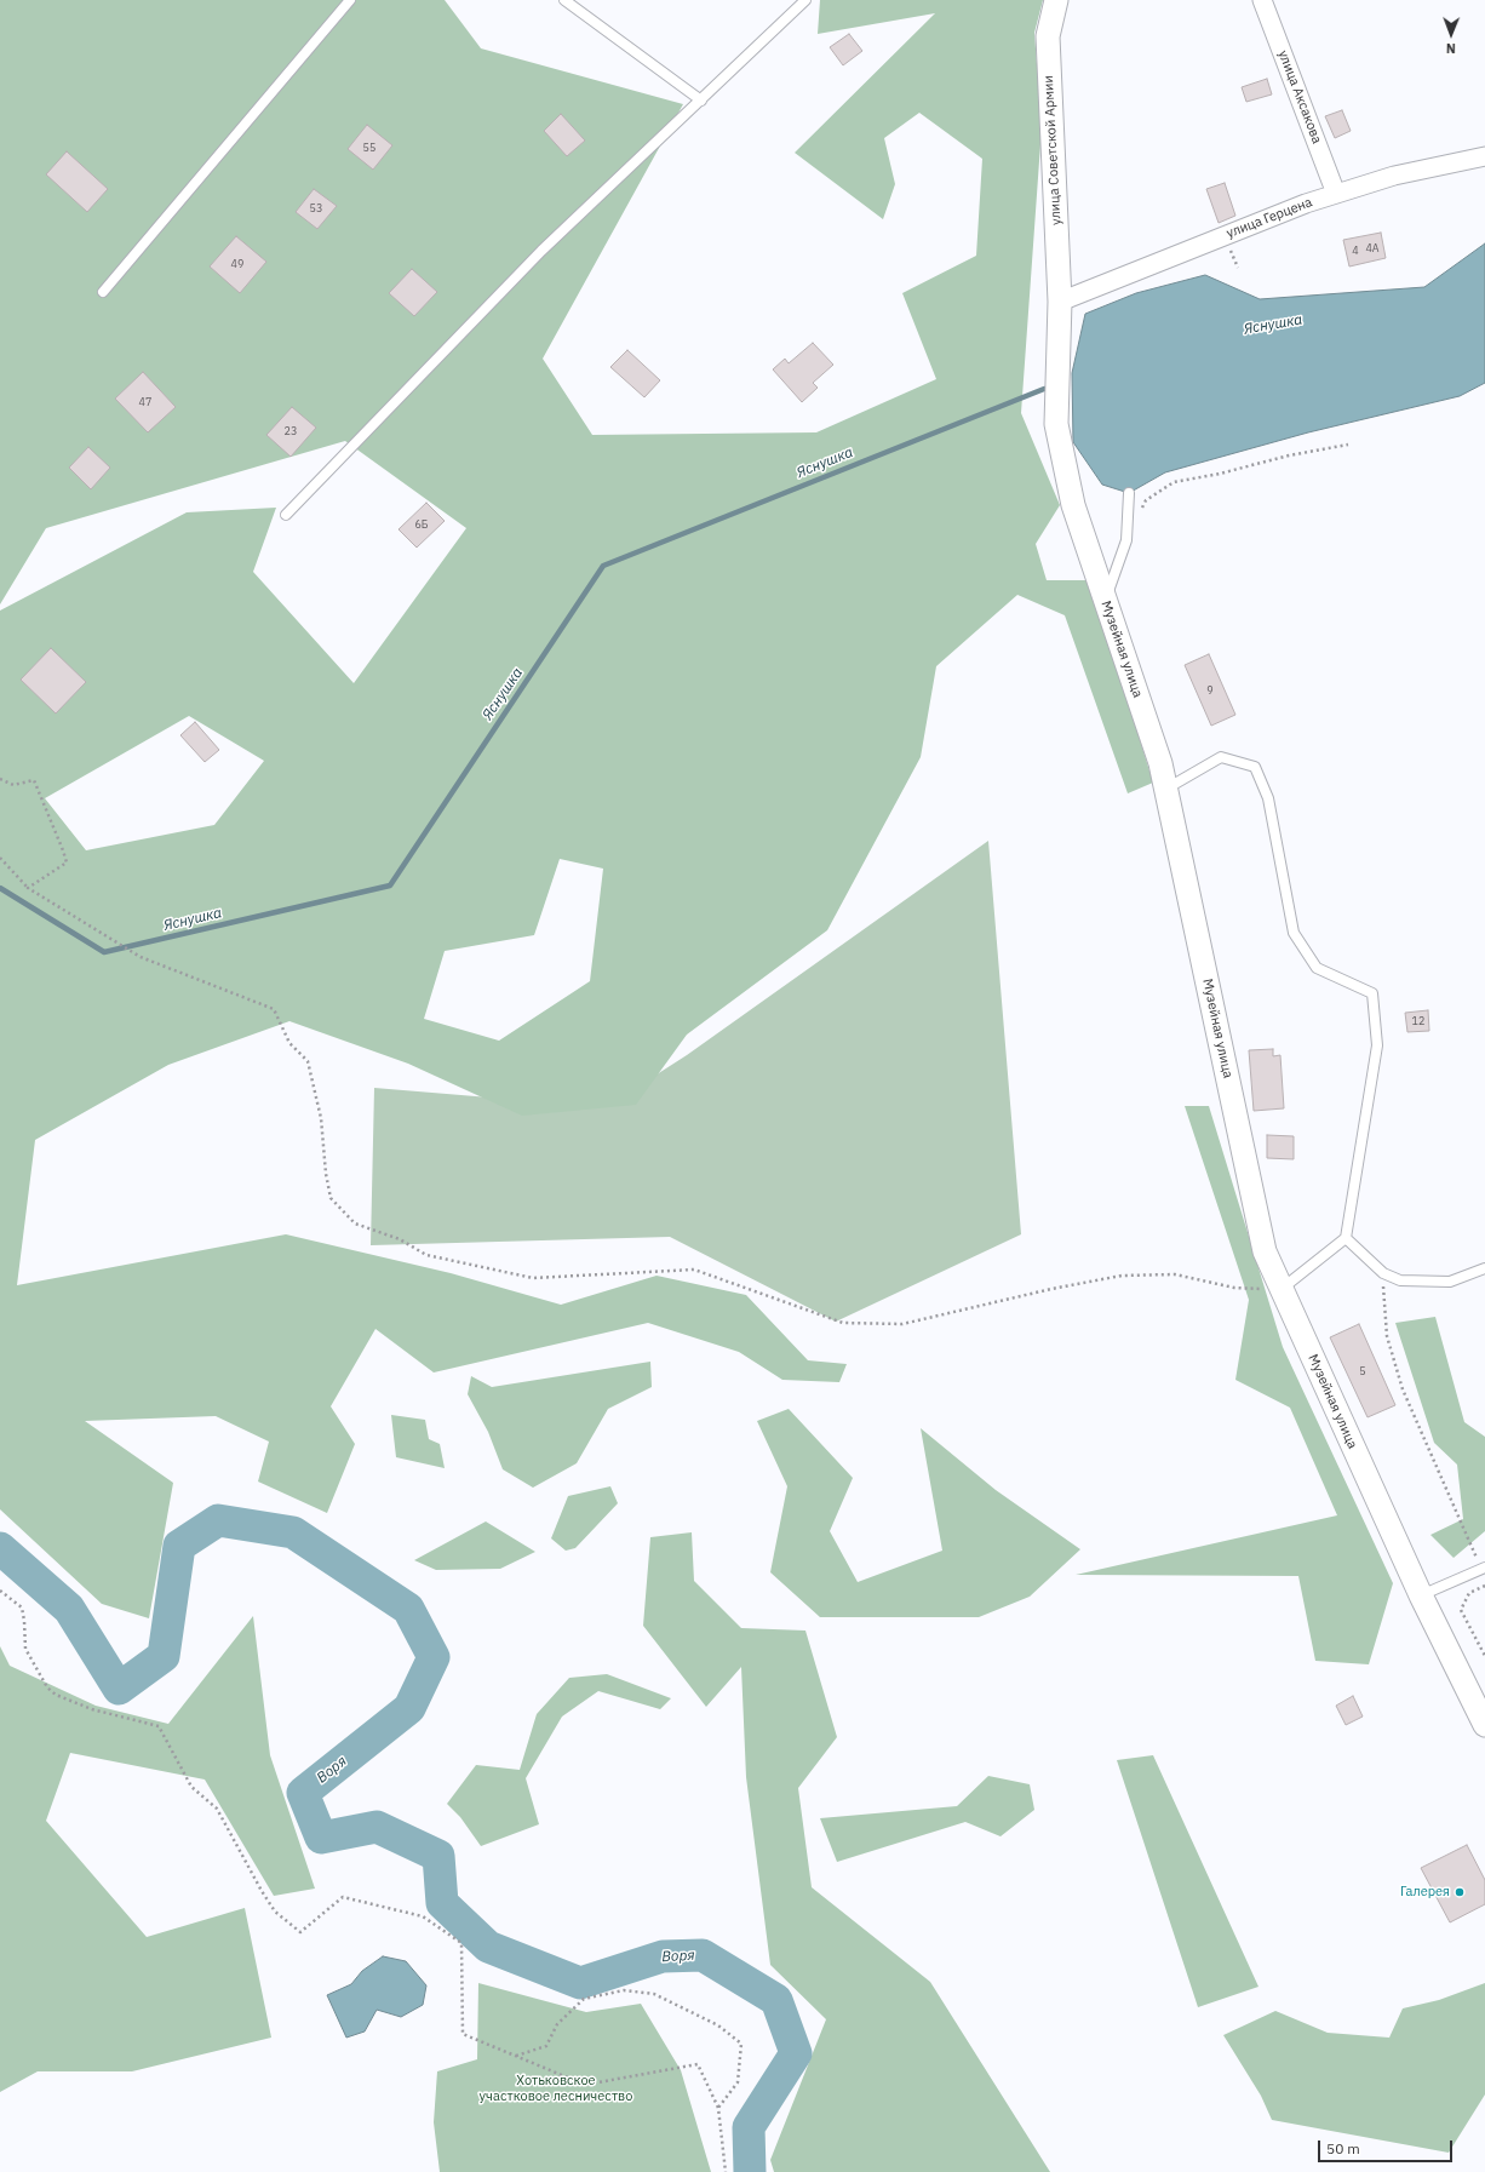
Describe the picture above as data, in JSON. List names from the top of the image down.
{
  "streets": {
    "street": [
      "улица Аксакова",
      "улица Советской Армии",
      "улица Герцена",
      "Музейная улица"
    ]
  },
  "crossings": [
    ["улица Аксакова", "улица Герцена"],
    ["улица Советской Армии", "улица Герцена"],
    ["улица Советской Армии", "Музейная улица"],
    ["улица Герцена", "Музейная улица"]
  ],
  "water": ["Яснушка", "Воря"],
  "parks": ["Хотьковское участковое лесничество"],
  "places": ["Галерея"],
  "house_numbers": [
    "55",
    "53",
    "4А",
    "4",
    "49",
    "47",
    "23",
    "6Б",
    "9",
    "12",
    "5"
  ],
  "scale_bar": "50 m",
  "north": "bottom"
}
